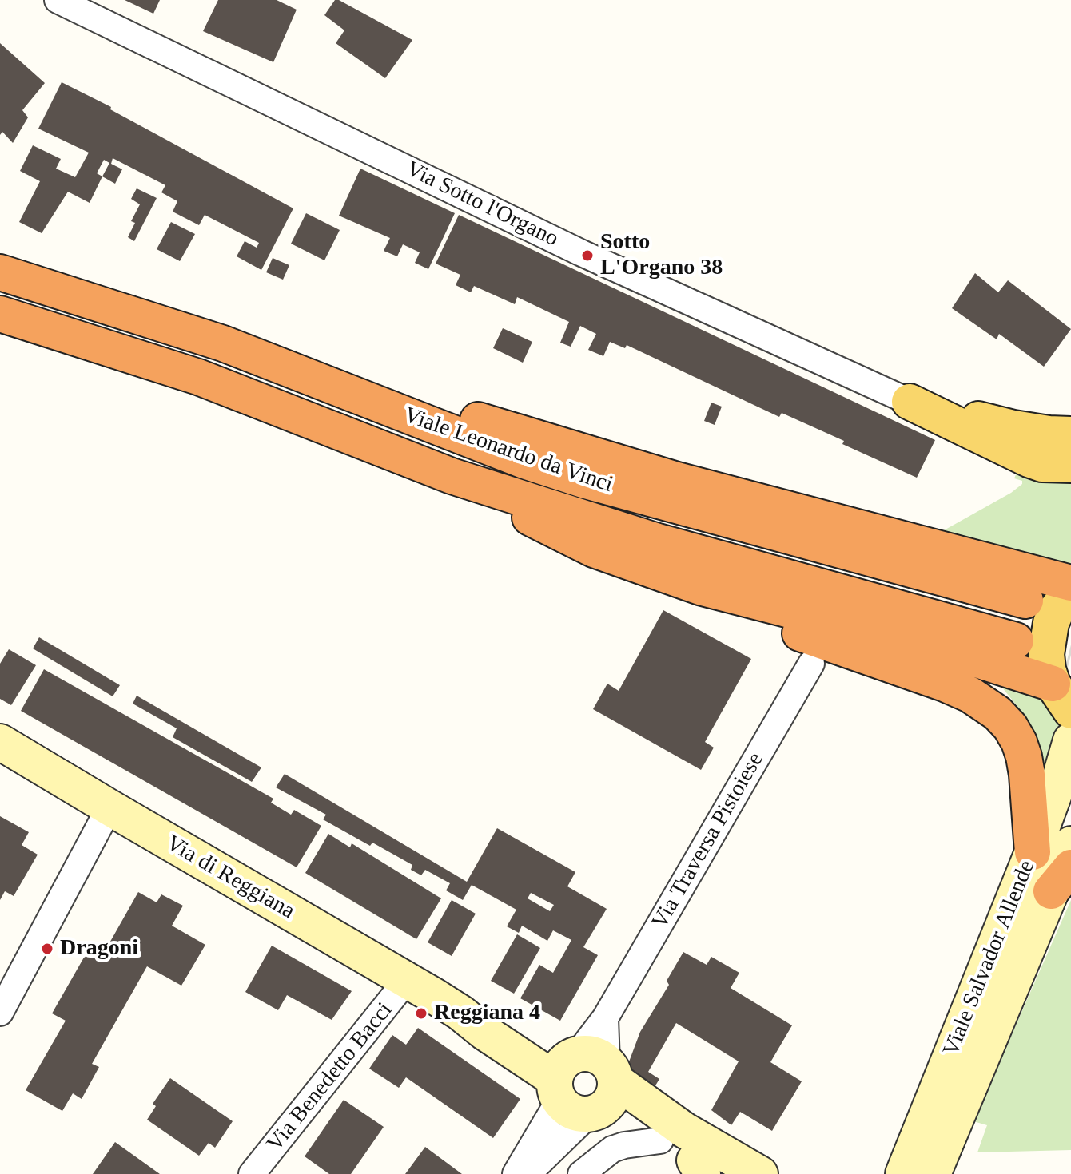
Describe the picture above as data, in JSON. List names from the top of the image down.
{
  "streets": {
    "highway": ["Viale Leonardo da Vinci"],
    "street": [
      "Via Sotto l'Organo",
      "Via Traversa Pistoiese",
      "Via di Reggiana",
      "Viale Salvador Allende",
      "Via Benedetto Bacci"
    ]
  },
  "crossings": [
    ["Via Traversa Pistoiese", "Via di Reggiana"],
    ["Via di Reggiana", "Via Benedetto Bacci"]
  ],
  "places": ["Sotto L'Organo 38", "Dragoni", "Reggiana 4"]
}
